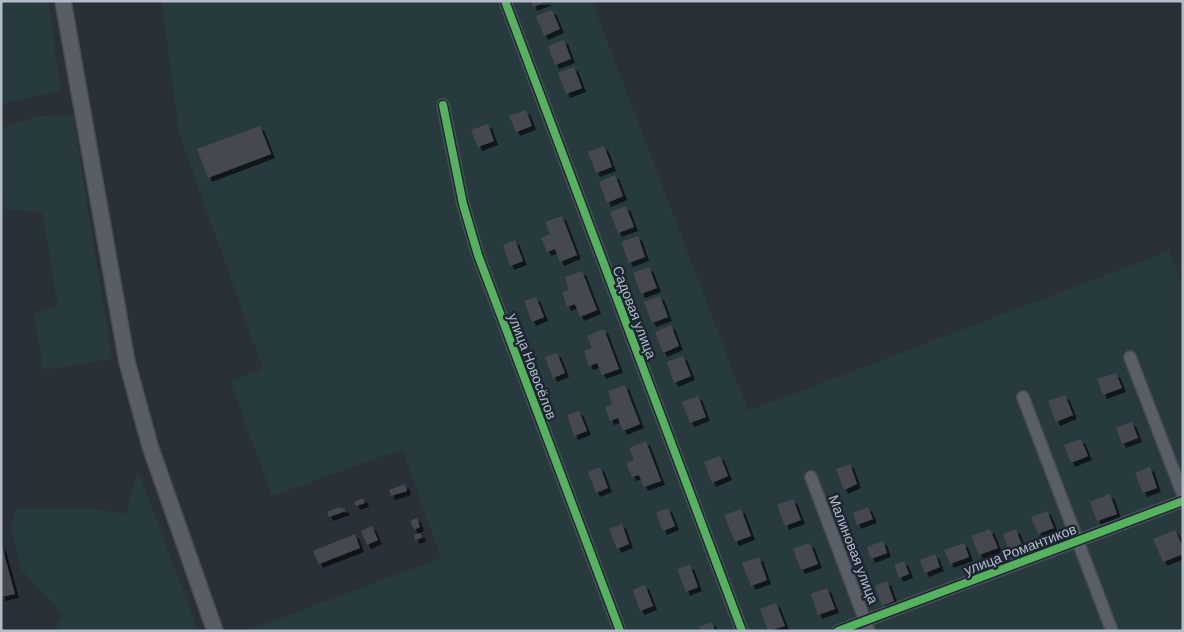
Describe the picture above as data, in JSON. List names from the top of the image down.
{
  "streets": {
    "street": [
      "Садовая улица",
      "улица Новосёлов",
      "Малиновая улица",
      "улица Романтиков"
    ]
  },
  "crossings": [
    ["Малиновая улица", "улица Романтиков"]
  ]
}
